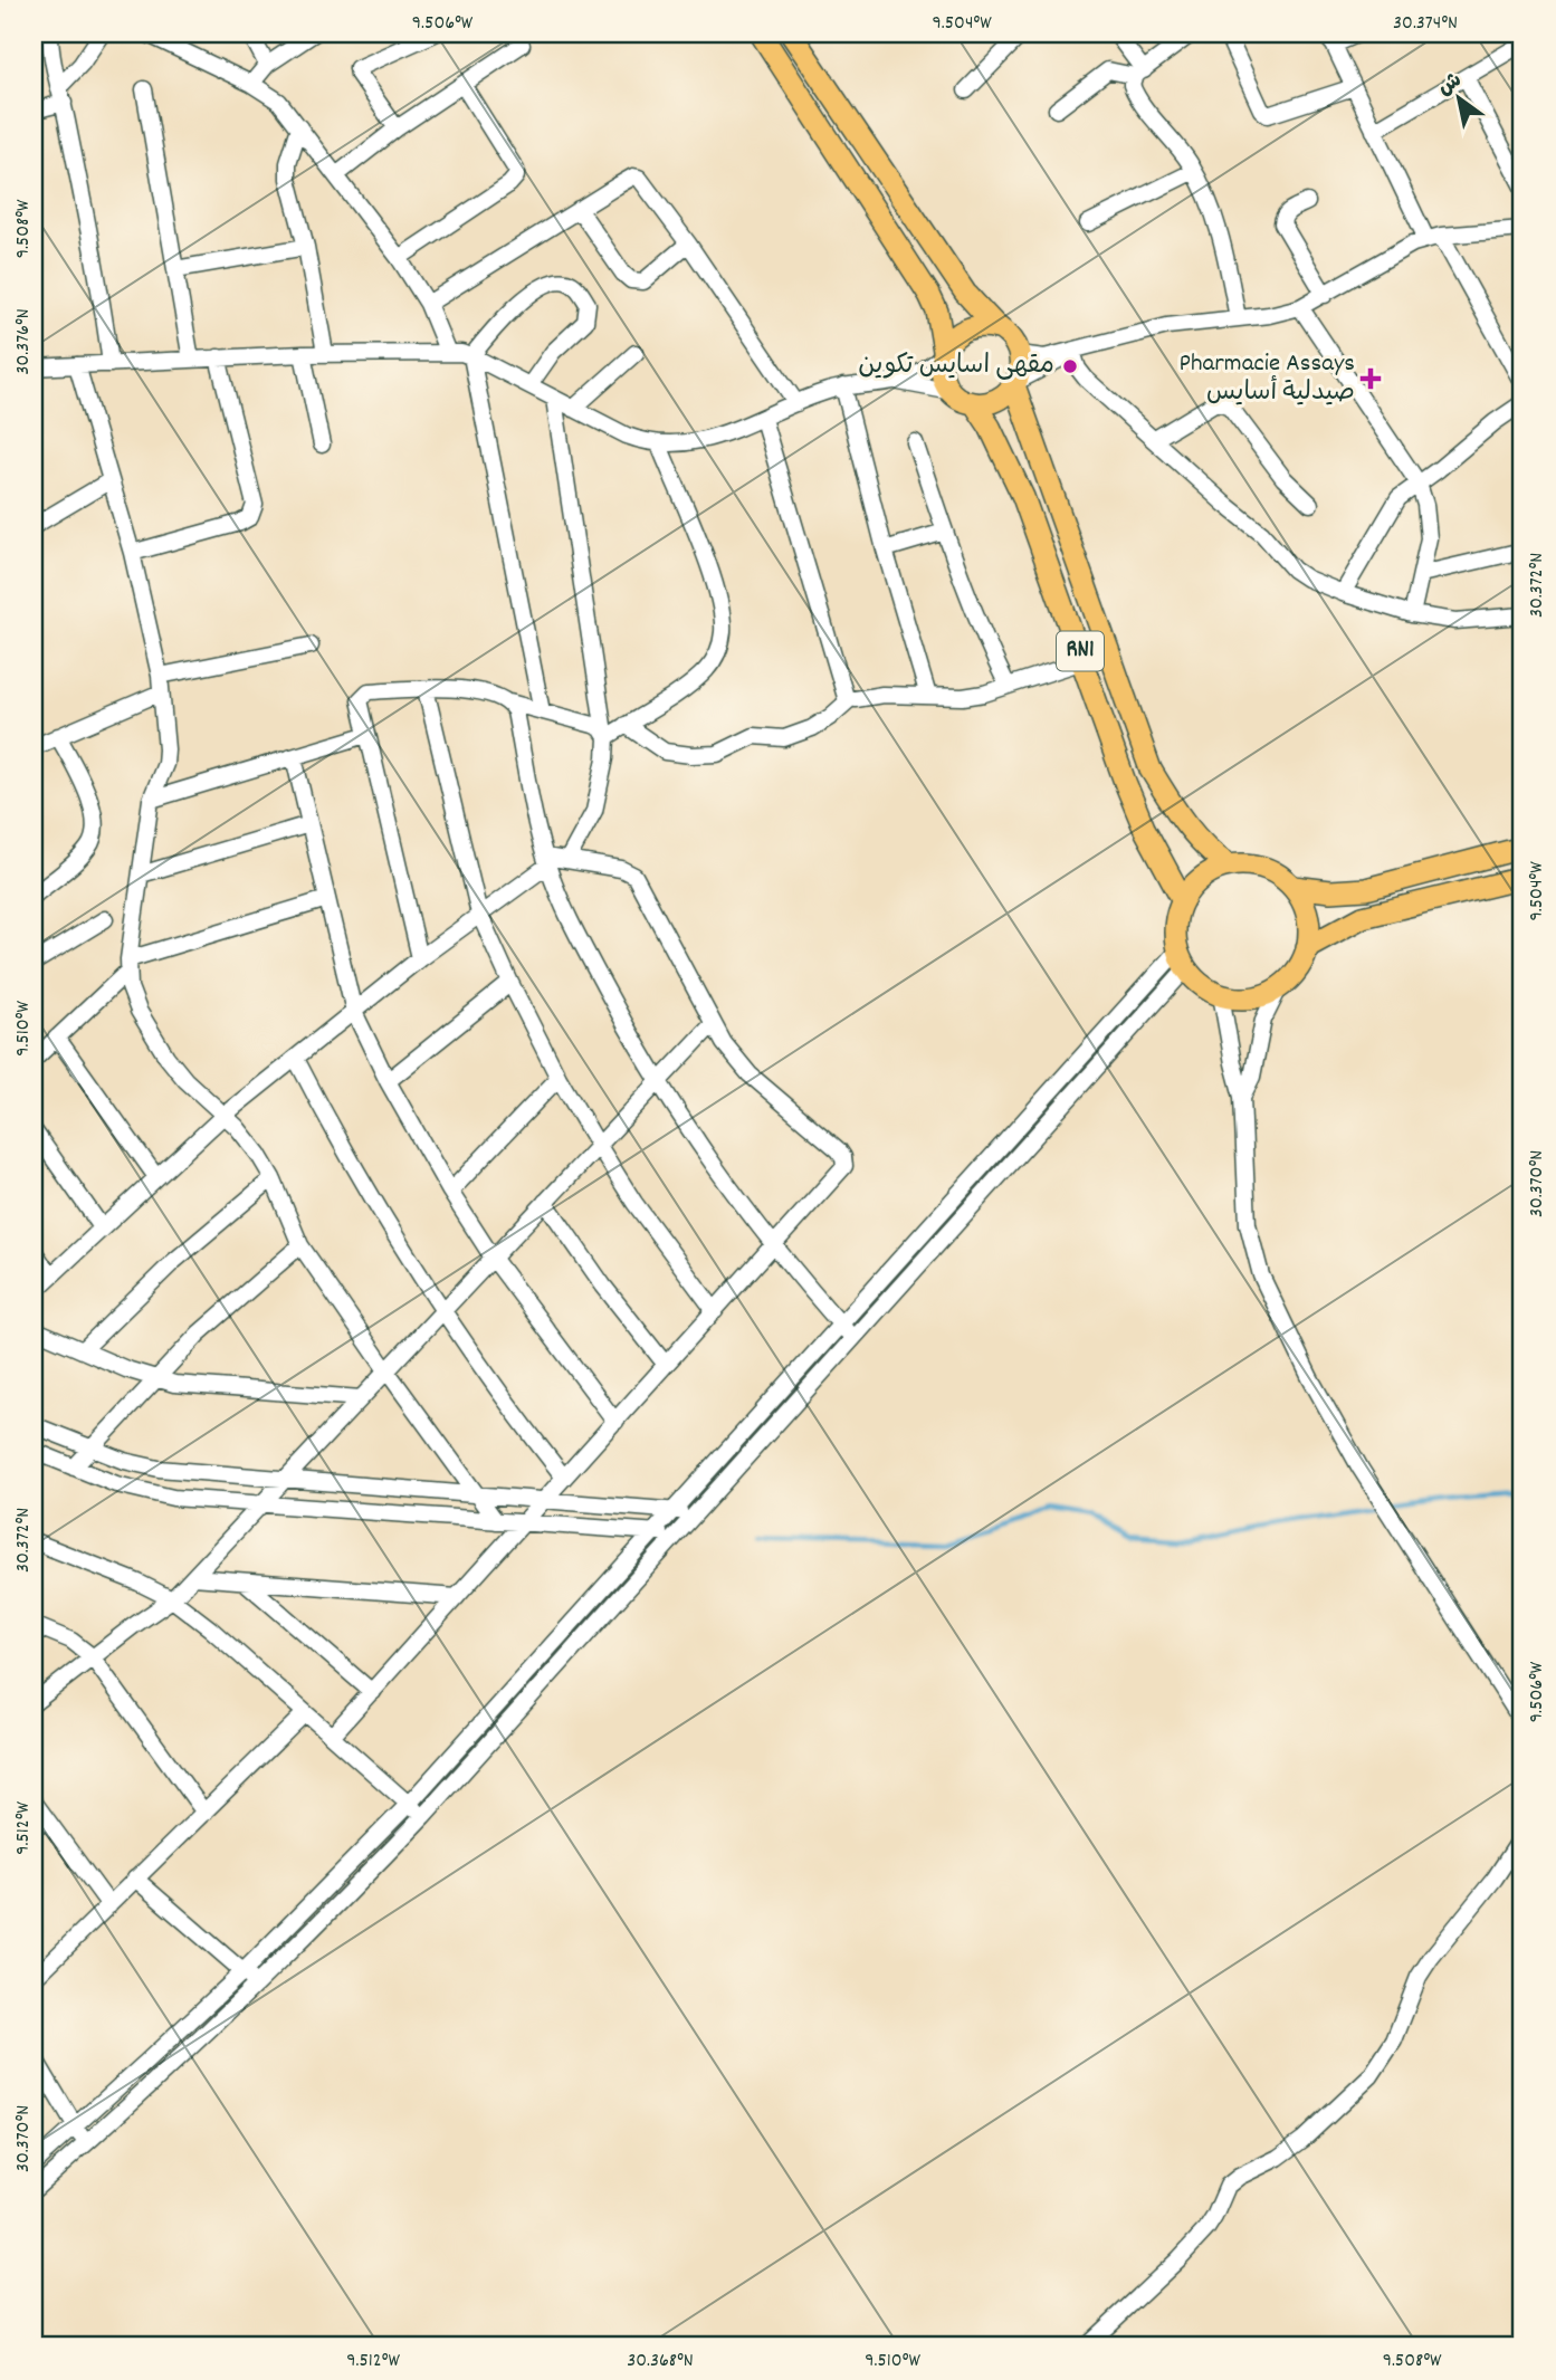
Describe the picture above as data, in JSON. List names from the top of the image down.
{
  "streets": {
    "highway": ["RN1"]
  },
  "places": {
    "other": ["مقهى اسايس تكوين"],
    "health": ["Pharmacie Assays صيدلية أسايس"]
  },
  "north": "top left",
  "coordinates": [
    "9.506°W",
    "9.504°W",
    "30.374°N",
    "9.508°W",
    "30.376°N",
    "30.372°N",
    "9.510°W",
    "30.370°N",
    "9.512°W",
    "30.368°N"
  ]
}
